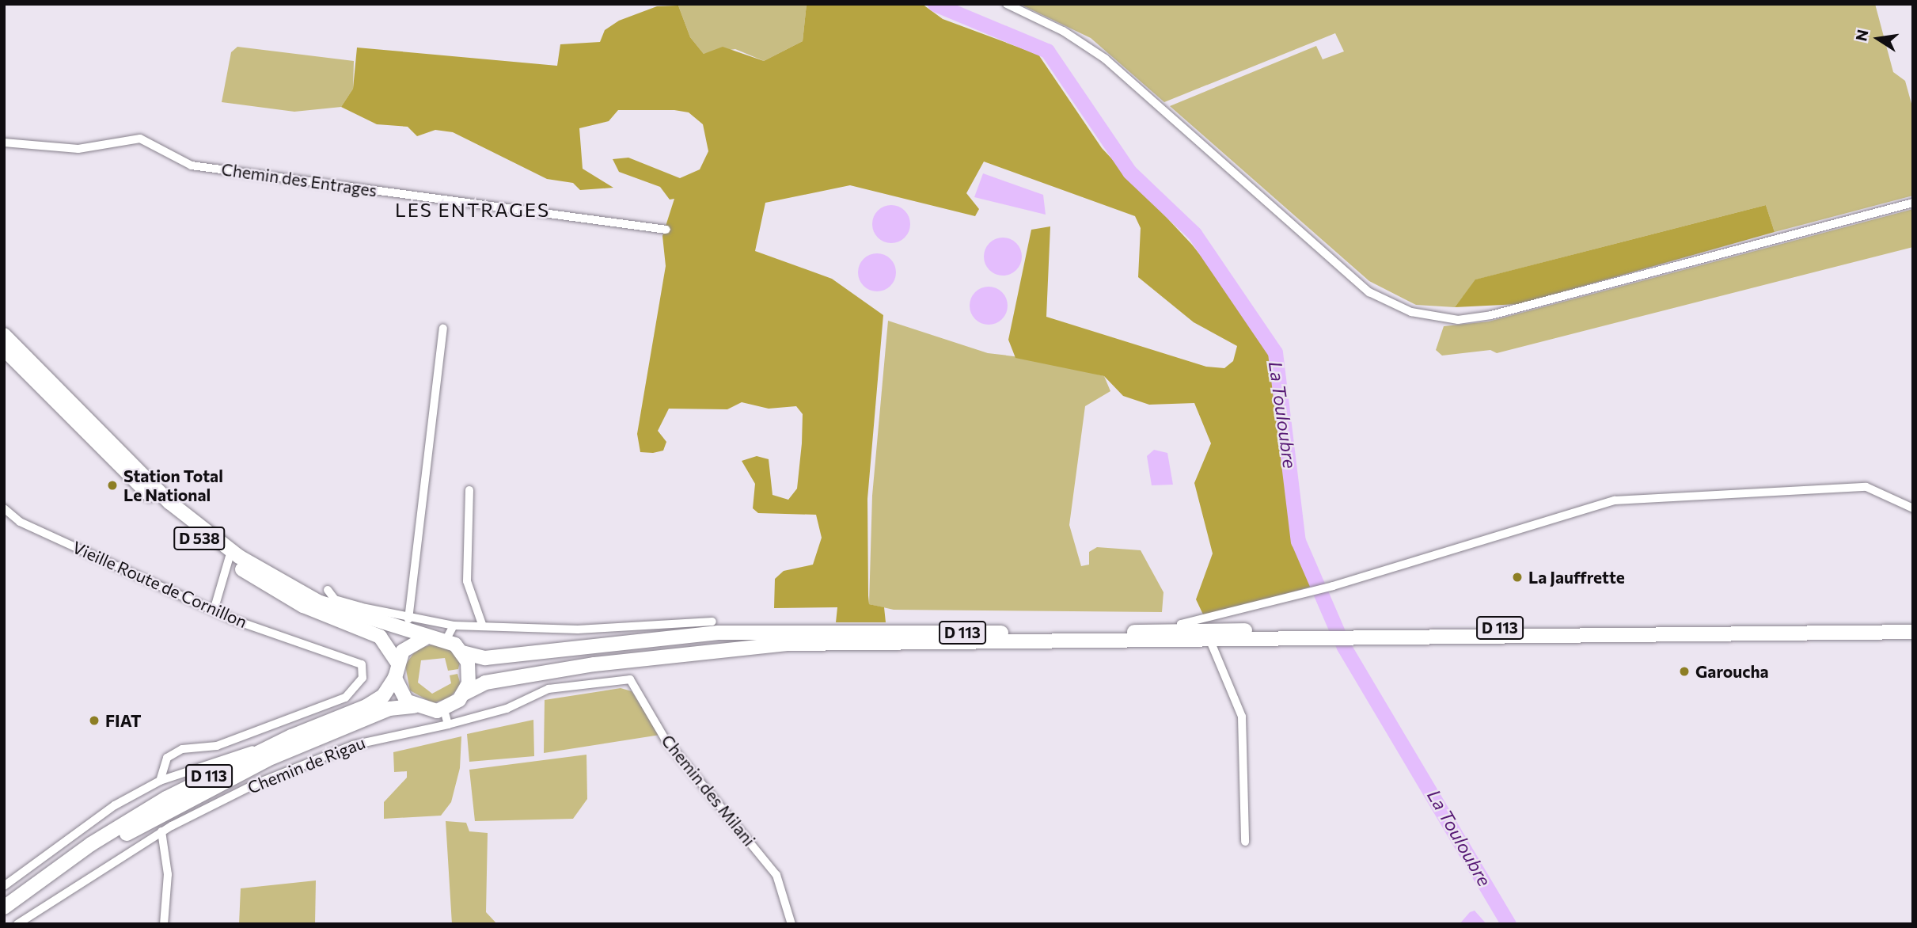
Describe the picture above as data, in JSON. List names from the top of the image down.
{
  "streets": {
    "main road": ["D 538", "D 113"],
    "street": [
      "Chemin des Entrages",
      "Vieille Route de Cornillon",
      "Chemin de Rigau",
      "Chemin des Milani"
    ]
  },
  "crossings": [
    ["D 538", "D 113"],
    ["Chemin de Rigau", "Chemin des Milani"]
  ],
  "districts": ["LES ENTRAGES"],
  "water": ["La Touloubre"],
  "places": [
    "Station Total Le National",
    "La Jauffrette",
    "Garoucha",
    "FIAT"
  ],
  "north": "left"
}
